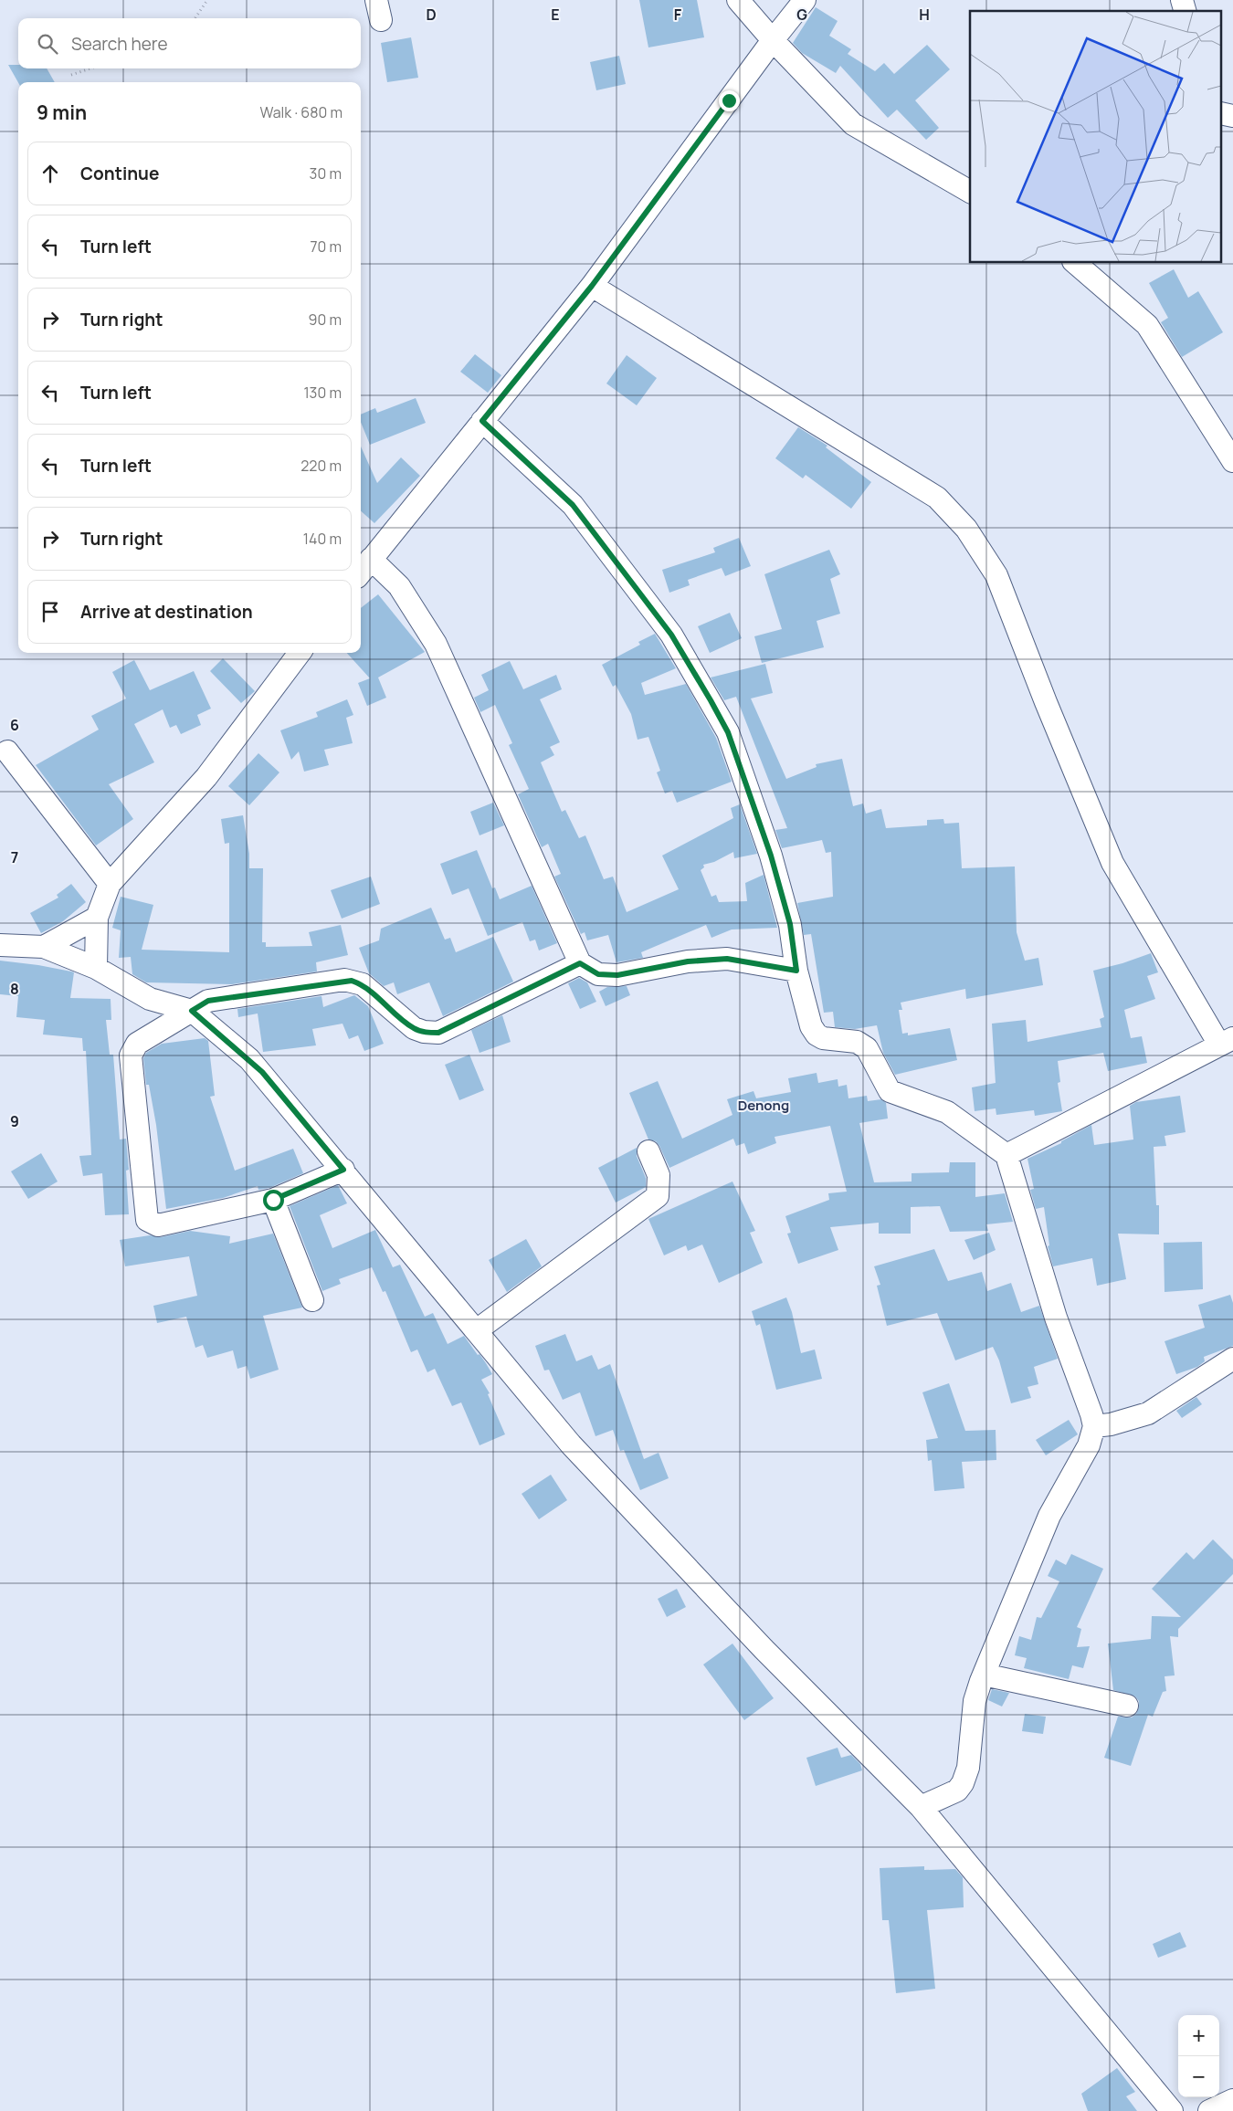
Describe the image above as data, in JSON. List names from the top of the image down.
{
  "districts": ["Denong"],
  "page": {
    "search": "Search here",
    "heading": ["9 min", "Walk · 680 m"],
    "list": [
      ["Continue", "30 m"],
      ["Turn left", "70 m"],
      ["Turn right", "90 m"],
      ["Turn left", "130 m"],
      ["Turn left", "220 m"],
      ["Turn right", "140 m"],
      "Arrive at destination"
    ],
    "map_buttons": ["+", "−"]
  },
  "grid": {
    "columns": [
      "D",
      "E",
      "F",
      "G",
      "H"
    ],
    "rows": [
      "6",
      "7",
      "8",
      "9"
    ]
  }
}
